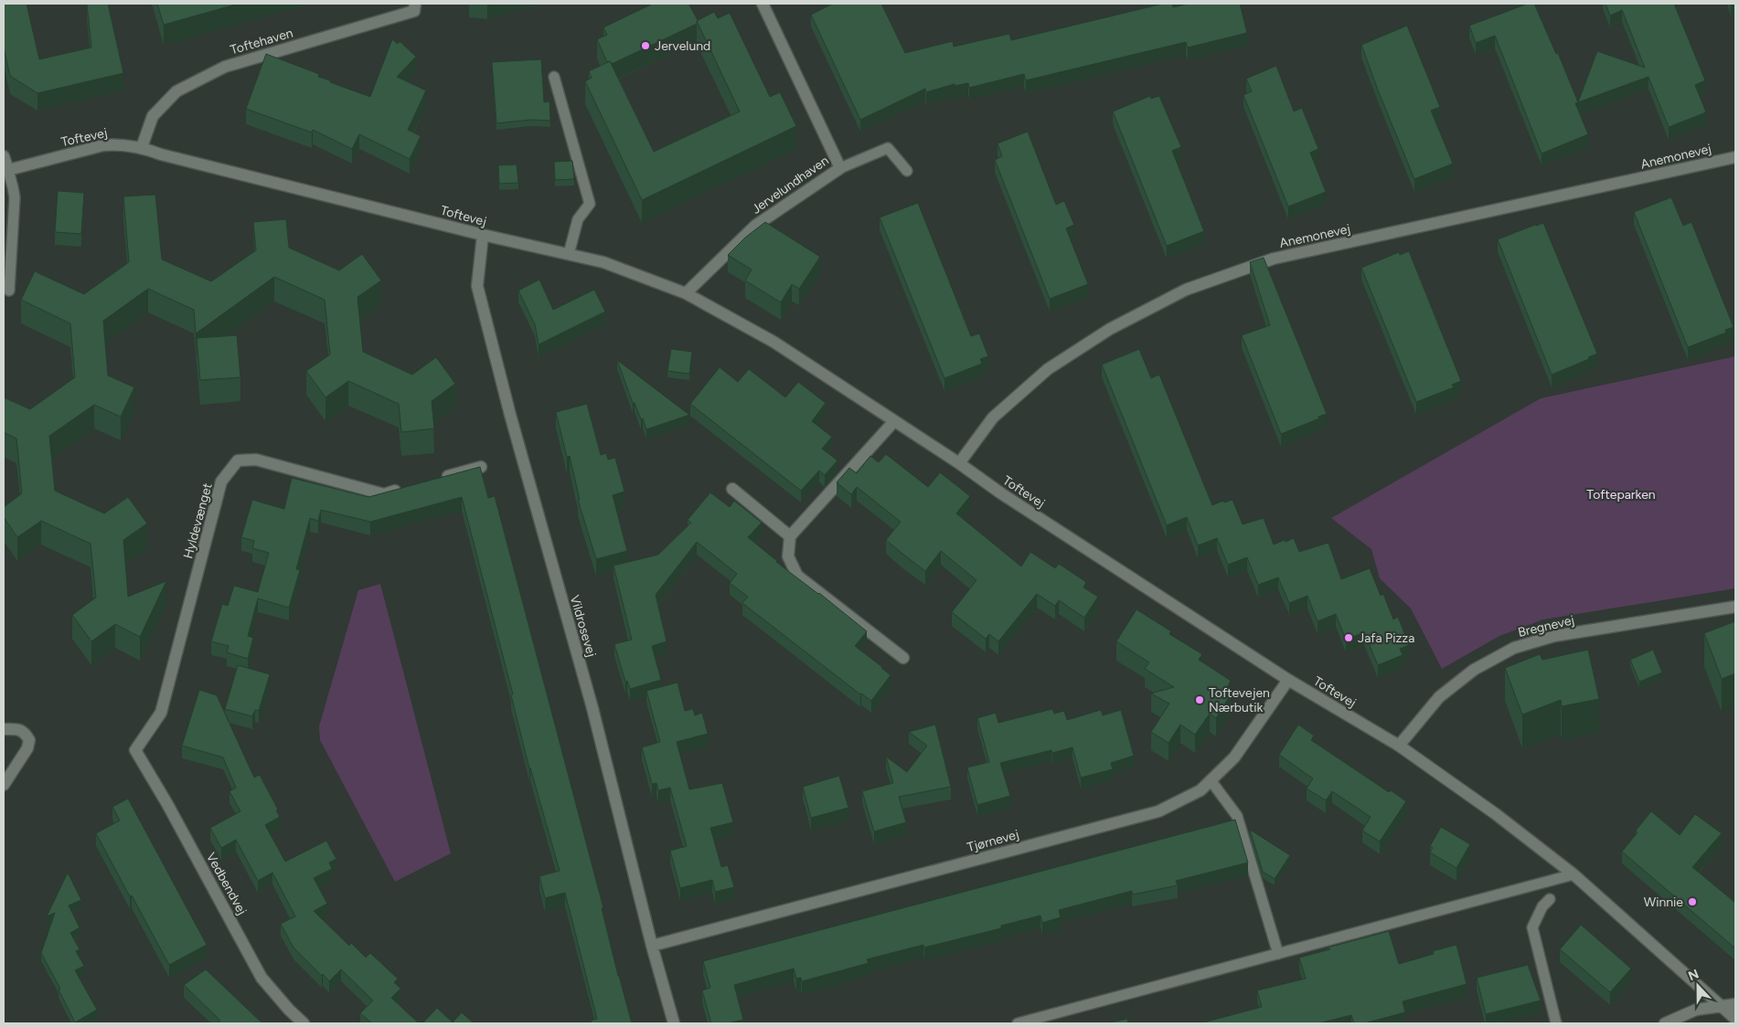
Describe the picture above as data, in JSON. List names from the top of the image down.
{
  "streets": {
    "street": [
      "Toftehaven",
      "Toftevej",
      "Anemonevej",
      "Jervelundhaven",
      "Hyldevænget",
      "Vildrosevej",
      "Bregnevej",
      "Tjørnevej",
      "Vedbendvej"
    ]
  },
  "crossings": [
    ["Toftehaven", "Toftevej"],
    ["Toftevej", "Anemonevej"],
    ["Toftevej", "Jervelundhaven"],
    ["Toftevej", "Vildrosevej"],
    ["Toftevej", "Bregnevej"],
    ["Toftevej", "Tjørnevej"],
    ["Hyldevænget", "Vedbendvej"],
    ["Vildrosevej", "Tjørnevej"]
  ],
  "parks": ["Tofteparken"],
  "places": [
    "Jervelund",
    "Jafa Pizza",
    "Toftevejen Nærbutik",
    "Winnie"
  ],
  "north": "top"
}
